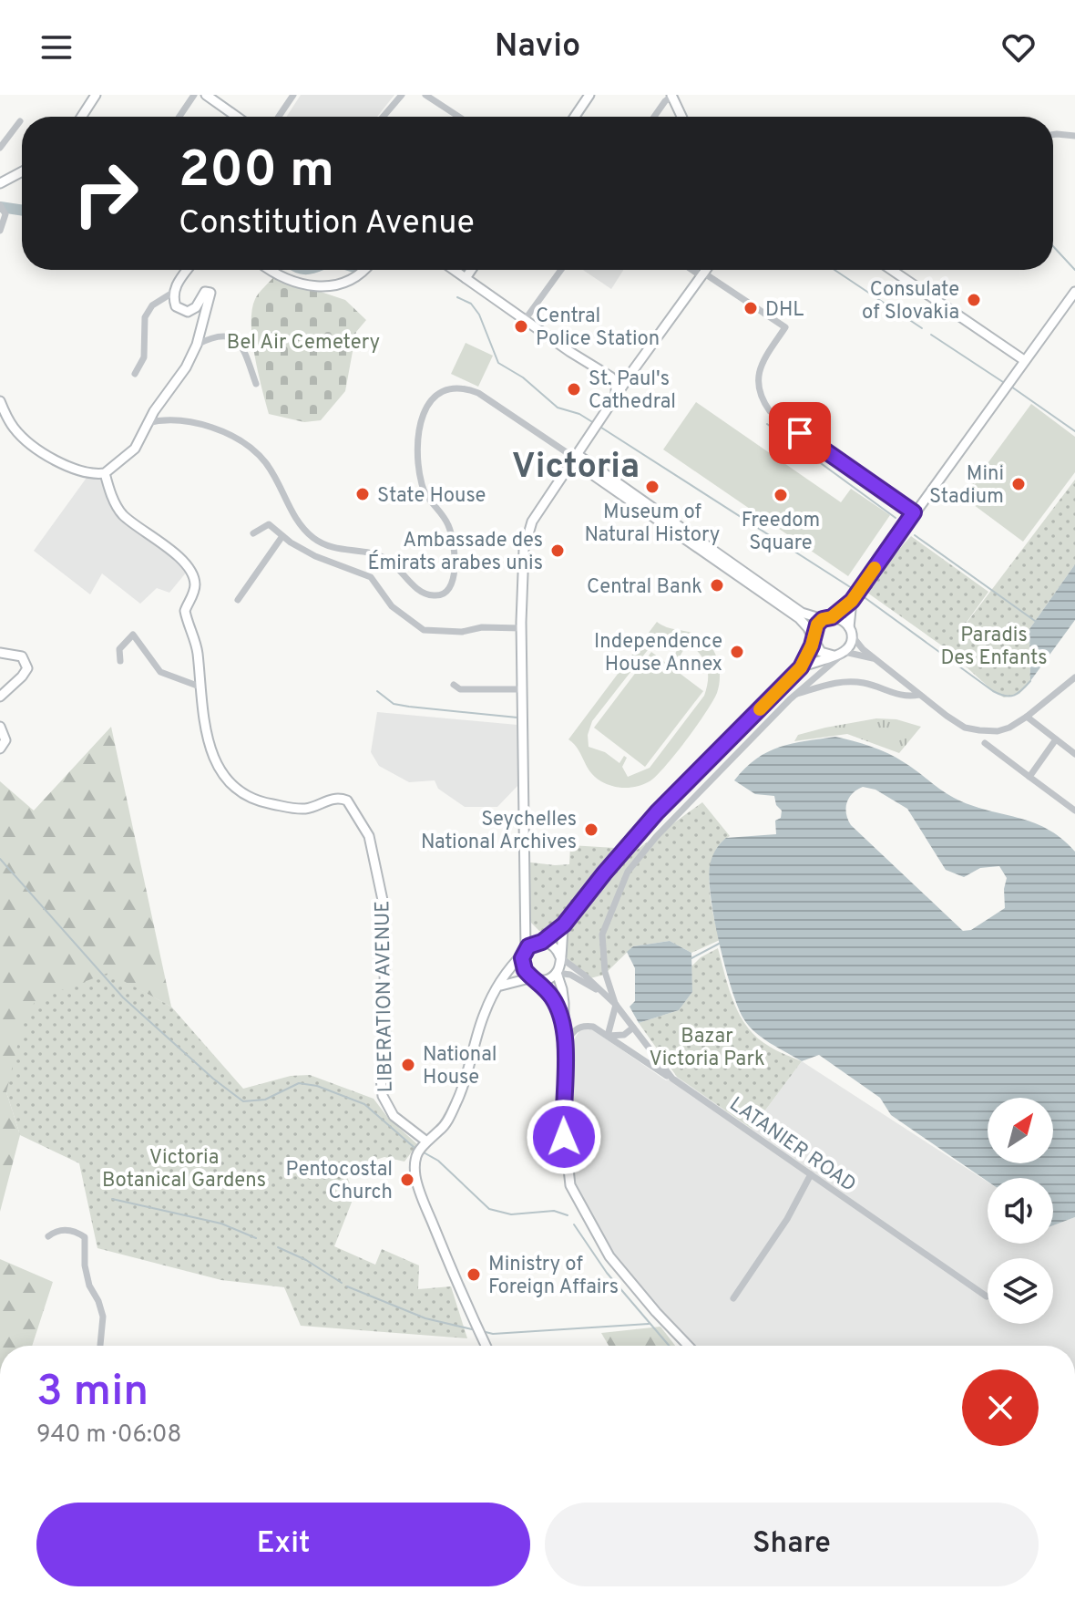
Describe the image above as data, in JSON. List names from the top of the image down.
{
  "streets": {
    "main road": ["LIBERATION AVENUE"],
    "street": ["LATANIER ROAD"]
  },
  "districts": ["Victoria"],
  "parks": [
    "Bel Air Cemetery",
    "Paradis Des Enfants",
    "Bazar Victoria Park",
    "Victoria Botanical Gardens"
  ],
  "places": [
    "Consulate of Slovakia",
    "DHL",
    "Central Police Station",
    "St. Paul's Cathedral",
    "Mini Stadium",
    "Museum of Natural History",
    "State House",
    "Freedom Square",
    "Ambassade des Émirats arabes unis",
    "Central Bank",
    "Independence House Annex",
    "Seychelles National Archives",
    "National House",
    "Pentocostal Church",
    "Ministry of Foreign Affairs"
  ],
  "north": "top right",
  "page": {
    "header": "Navio",
    "turn": ["200 m", "Constitution Avenue"],
    "heading": ["3 min", "940 m · 06:08"],
    "buttons": ["Exit", "Share"]
  }
}
